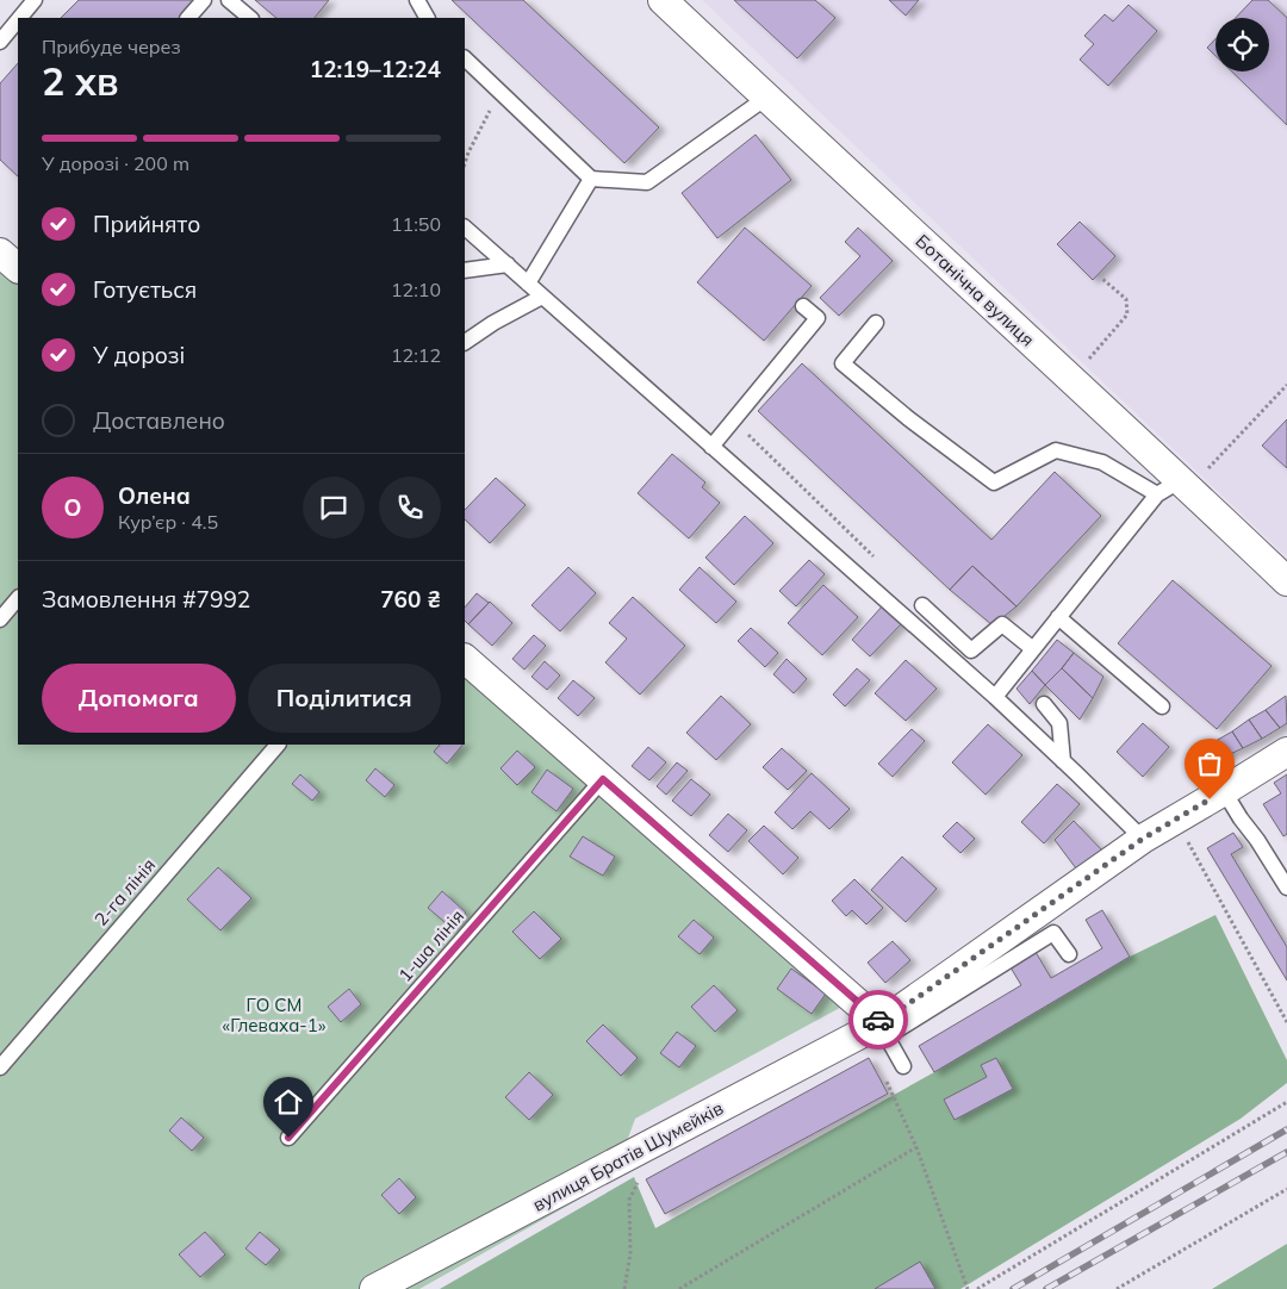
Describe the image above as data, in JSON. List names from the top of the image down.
{
  "streets": {
    "street": ["Ботанічна вулиця", "вулиця Братів Шумейків"],
    "lane": ["2-га лінія", "1-ша лінія"]
  },
  "parks": ["ГО СМ «Глеваха-1»"],
  "page": {
    "heading": ["2 хв", "Прибуде через", "12:19–12:24"],
    "panel": [
      "Олена",
      "Кур’єр · 4.5",
      "Замовлення #7992",
      "760 ₴"
    ],
    "bar": "У дорозі · 200 m",
    "list": [
      ["Прийнято", "11:50"],
      ["Готується", "12:10"],
      ["У дорозі", "12:12"],
      "Доставлено"
    ],
    "round": "О",
    "buttons": ["Допомога", "Поділитися"]
  }
}
